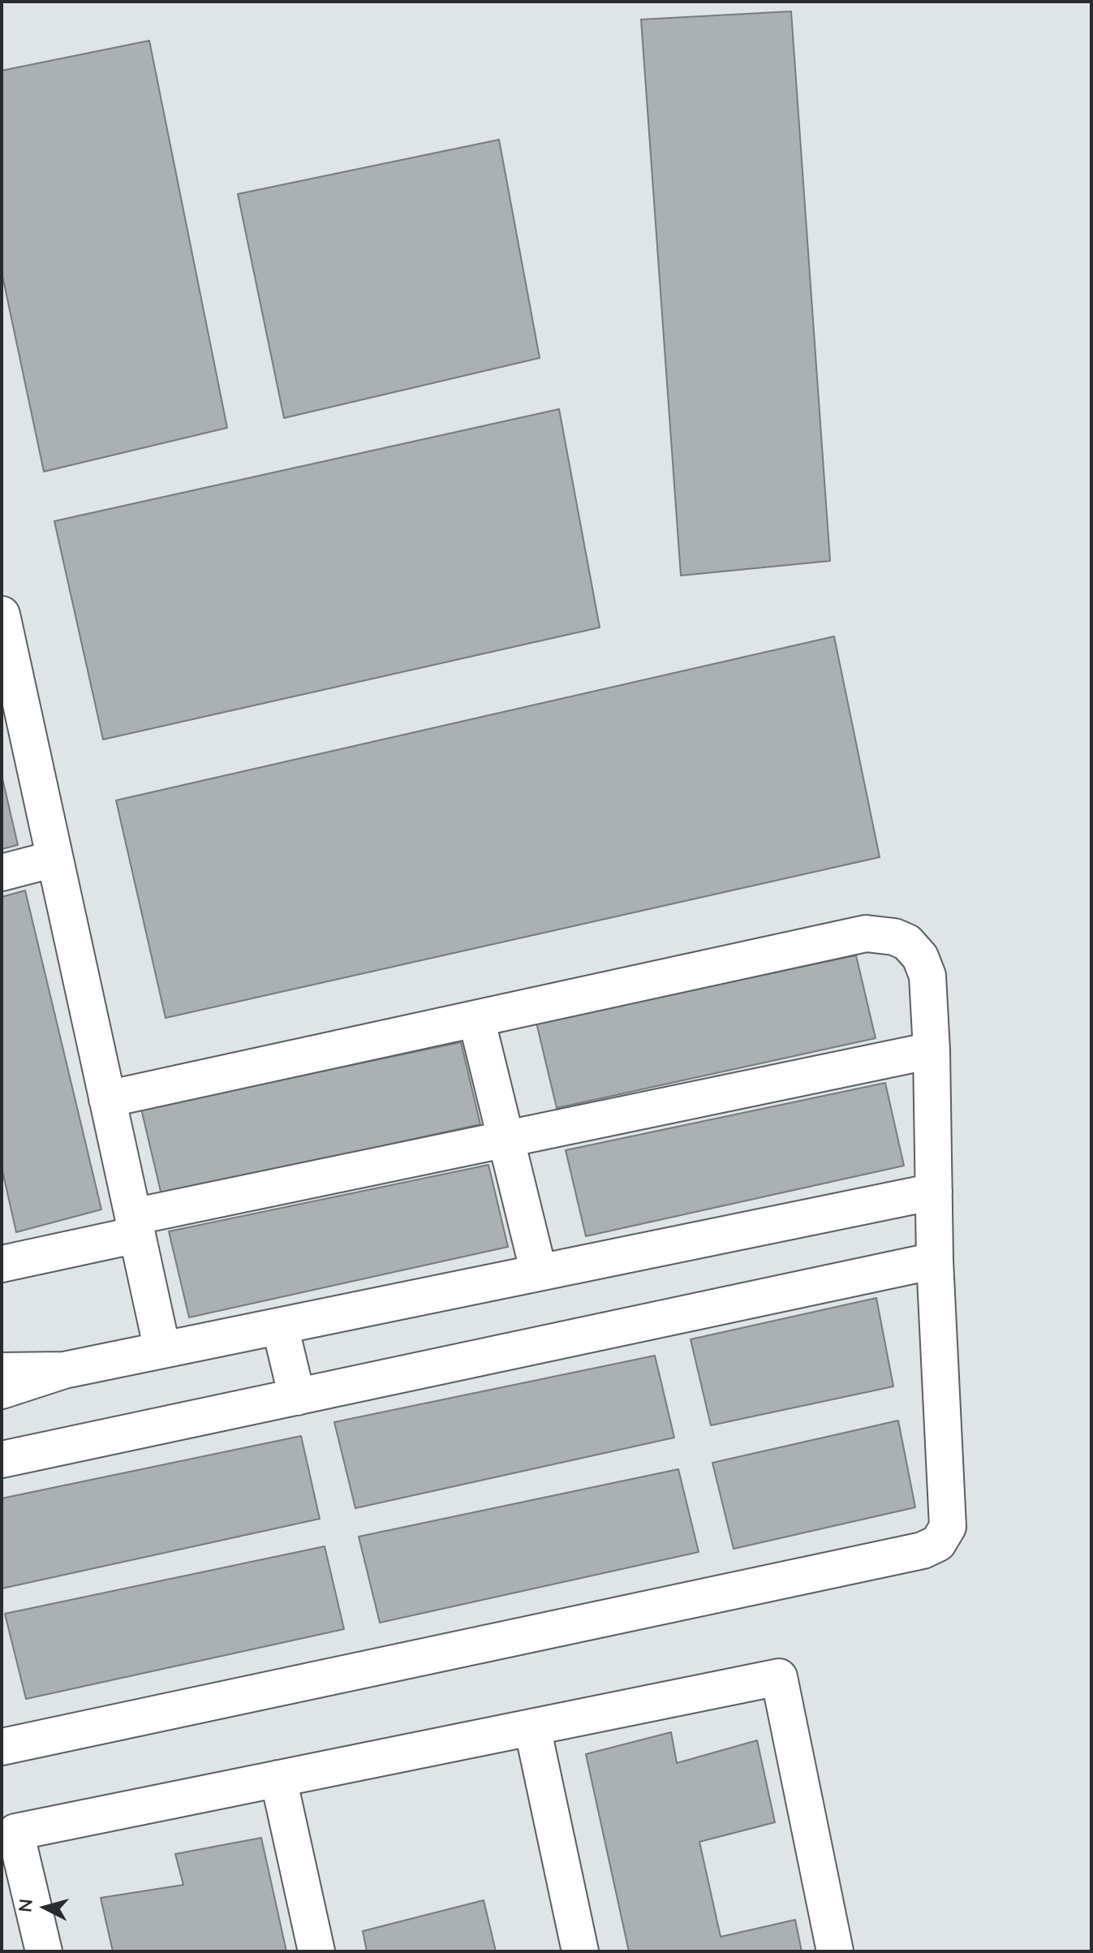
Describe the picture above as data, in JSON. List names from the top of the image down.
{
  "north": "left"
}
